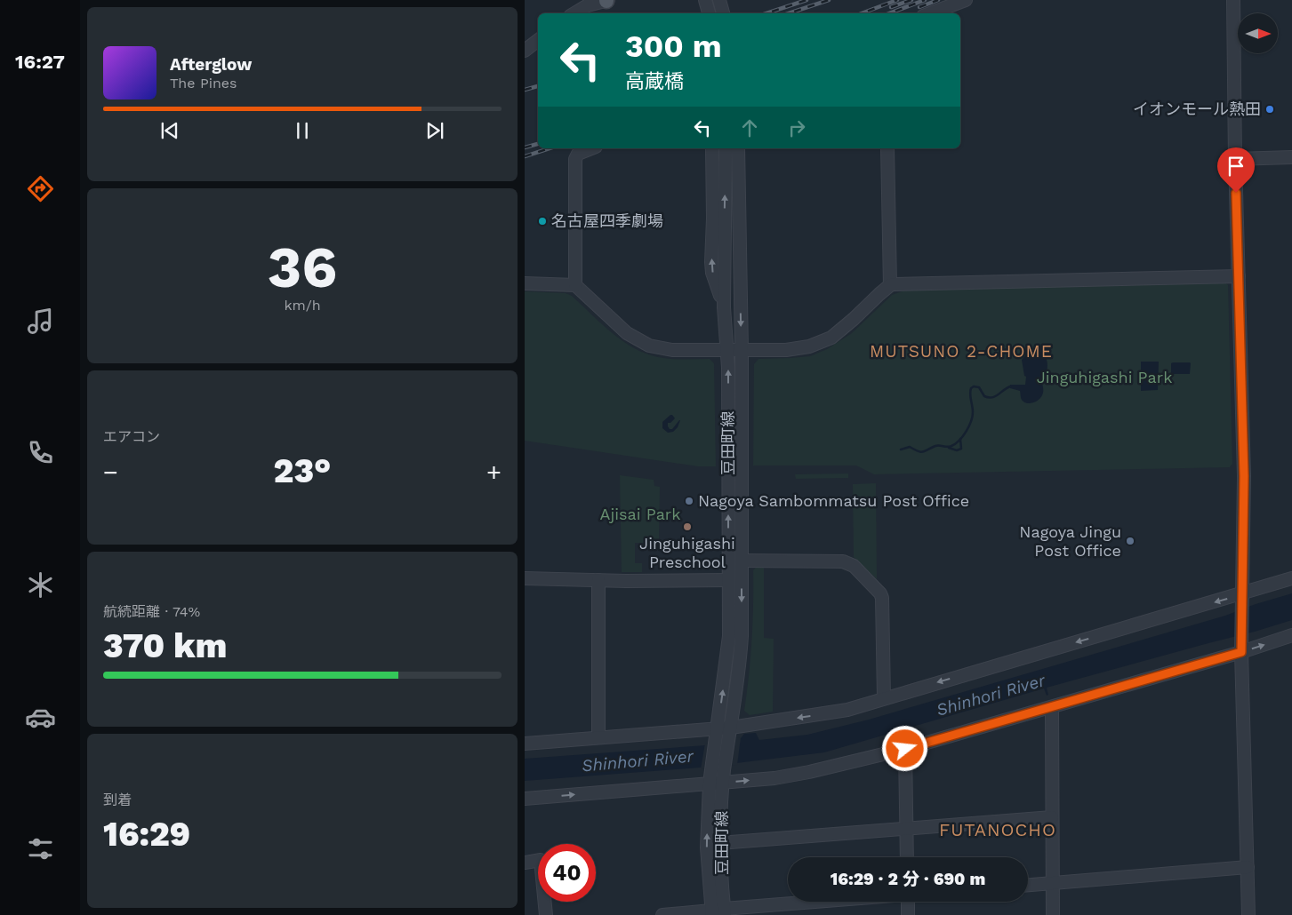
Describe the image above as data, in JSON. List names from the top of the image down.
{
  "streets": {
    "street": ["豆田町線"]
  },
  "districts": ["MUTSUNO 2-CHOME", "FUTANOCHO"],
  "water": ["Shinhori River"],
  "parks": ["Jinguhigashi Park", "Ajisai Park"],
  "places": [
    "イオンモール熱田",
    "名古屋四季劇場",
    "Nagoya Sambommatsu Post Office",
    "Jinguhigashi Preschool",
    "Nagoya Jingu Post Office"
  ],
  "north": "right",
  "page": {
    "tabs": "16:27",
    "turn": ["300 m", "高蔵橋"],
    "song": ["Afterglow", "The Pines"],
    "tile": [
      ["36", "km/h"],
      "エアコン",
      ["航続距離 · 74%", "370 km"],
      ["到着", "16:29"]
    ],
    "heat": ["−", "23°", "+"],
    "limit": "40",
    "trip": "16:29 · 2 分 · 690 m"
  }
}
